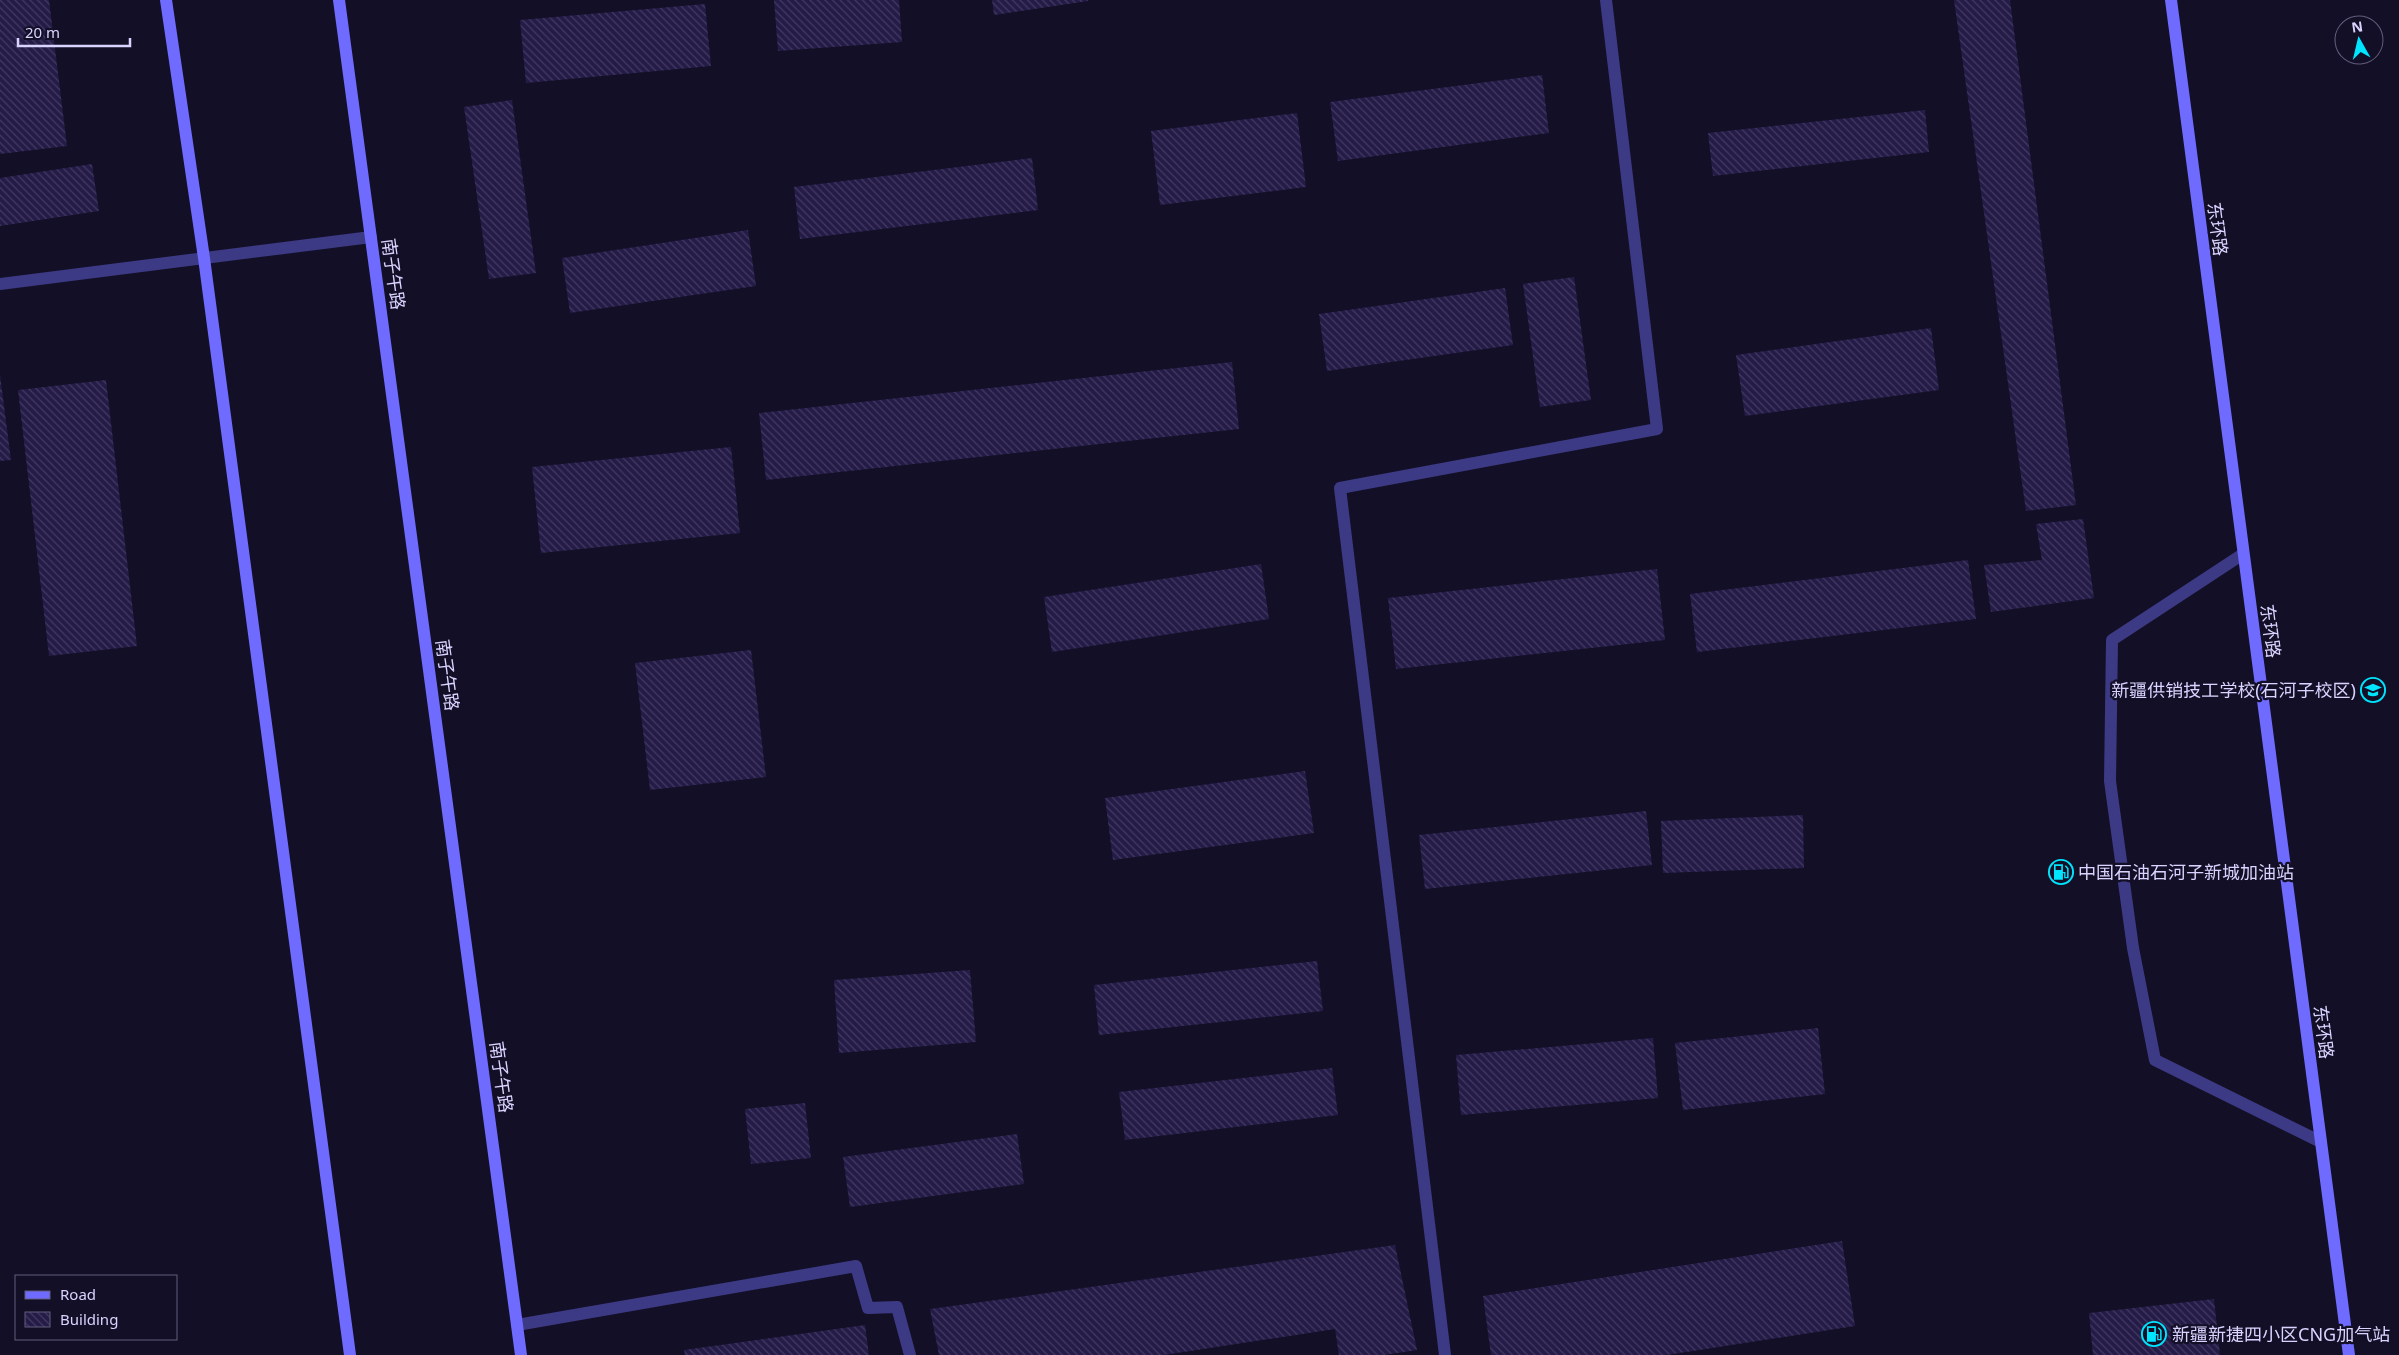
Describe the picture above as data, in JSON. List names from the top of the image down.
{
  "streets": {
    "street": ["东环路", "南子午路"]
  },
  "places": {
    "school or university": ["新疆供销技工学校(石河子校区)"],
    "fuel station": ["中国石油石河子新城加油站", "新疆新捷四小区CNG加气站"]
  },
  "legend": ["Road", "Building"],
  "scale_bar": "20 m",
  "north": "top"
}
